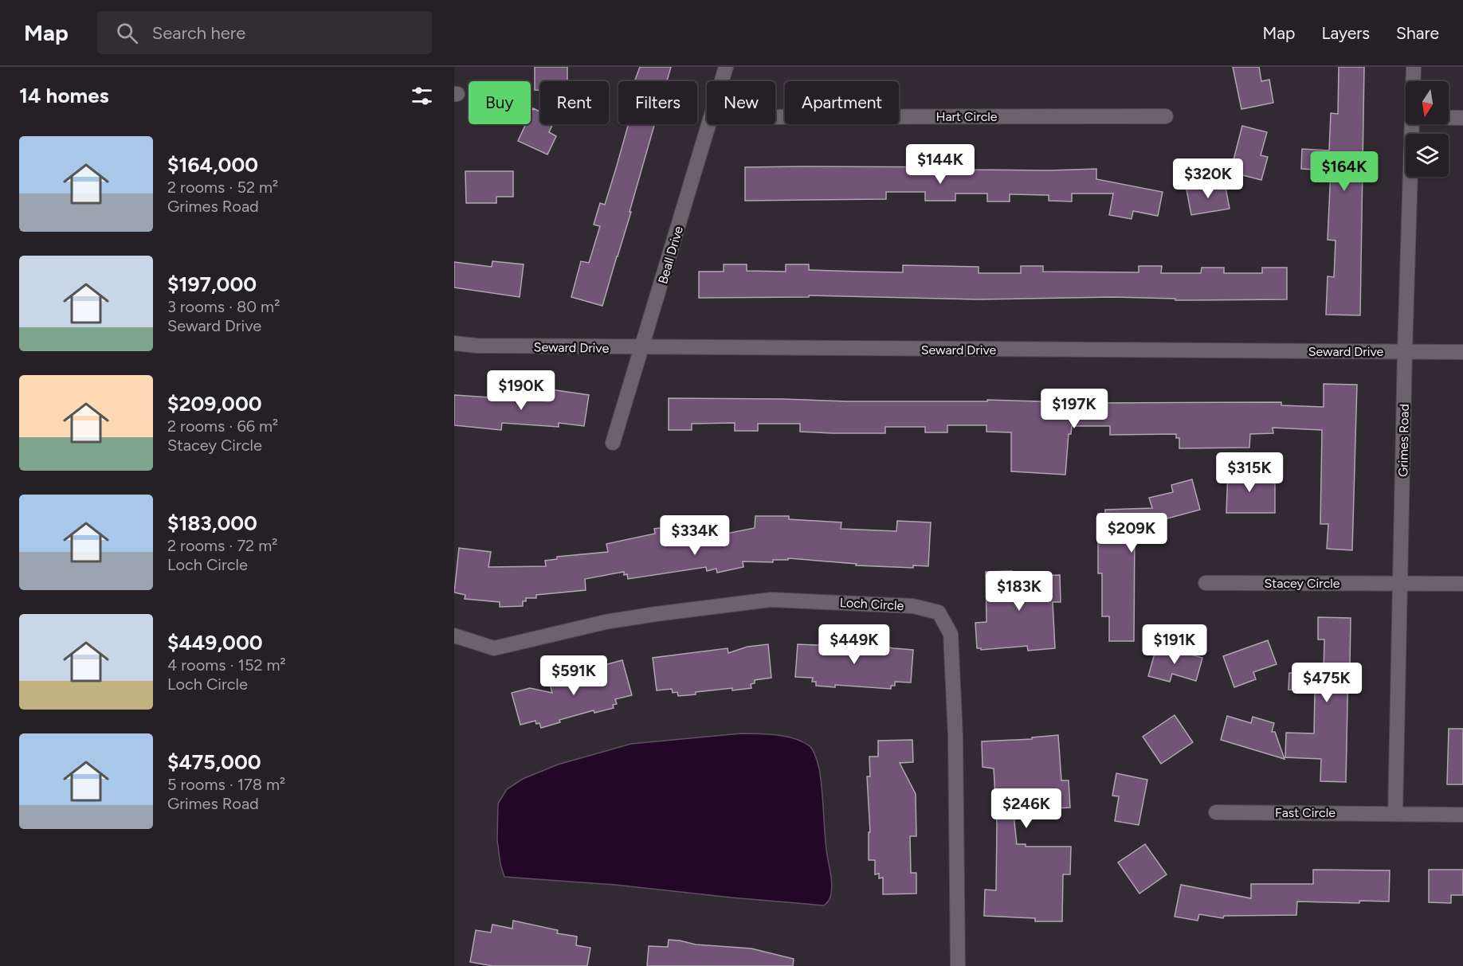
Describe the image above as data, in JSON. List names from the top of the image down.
{
  "streets": {
    "street": [
      "Hart Circle",
      "Beall Drive",
      "Seward Drive",
      "Grimes Road",
      "Stacey Circle",
      "Loch Circle",
      "Fast Circle"
    ]
  },
  "crossings": [
    ["Beall Drive", "Seward Drive"],
    ["Seward Drive", "Grimes Road"],
    ["Grimes Road", "Stacey Circle"],
    ["Grimes Road", "Fast Circle"]
  ],
  "north": "bottom",
  "page": {
    "header": "Map",
    "search": "Search here",
    "nav": ["Map", "Layers", "Share"],
    "heading": "14 homes",
    "chip": [
      "Buy",
      "Rent",
      "Filters",
      "New",
      "Apartment"
    ],
    "list": [
      {
        "name": "$164,000",
        "note": "2 rooms · 52 m² · Grimes Road"
      },
      {
        "name": "$197,000",
        "note": "3 rooms · 80 m² · Seward Drive"
      },
      {
        "name": "$209,000",
        "note": "2 rooms · 66 m² · Stacey Circle"
      },
      {
        "name": "$183,000",
        "note": "2 rooms · 72 m² · Loch Circle"
      },
      {
        "name": "$449,000",
        "note": "4 rooms · 152 m² · Loch Circle"
      },
      {
        "name": "$475,000",
        "note": "5 rooms · 178 m² · Grimes Road"
      }
    ],
    "price": [
      "$144K",
      "$164K",
      "$320K",
      "$190K",
      "$197K",
      "$315K",
      "$209K",
      "$334K",
      "$183K",
      "$449K",
      "$191K",
      "$591K",
      "$475K",
      "$246K"
    ]
  }
}
